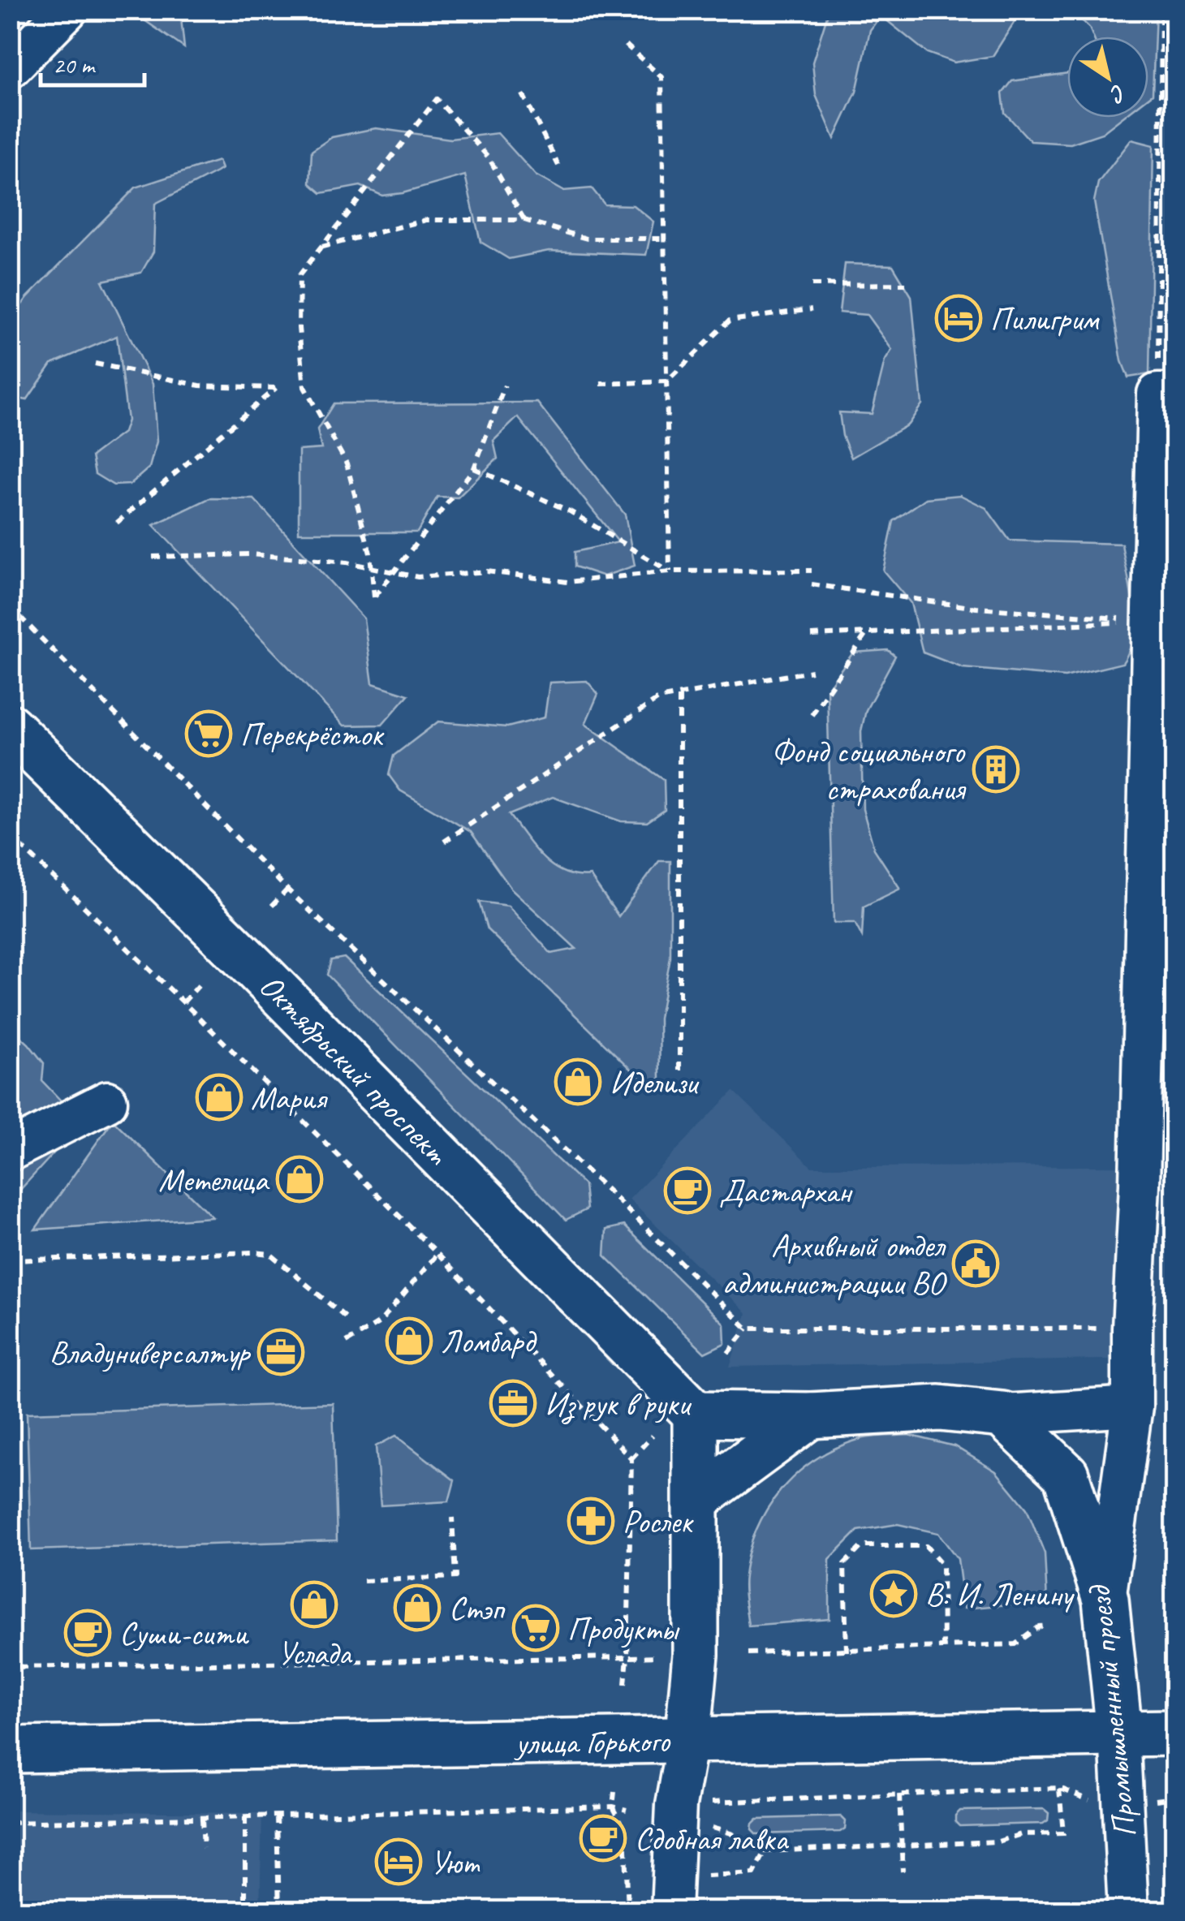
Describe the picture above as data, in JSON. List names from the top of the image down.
{
  "streets": {
    "main road": ["Октябрьский проспект", "Промышленный проезд", "улица Горького"]
  },
  "crossings": [
    ["Промышленный проезд", "улица Горького"]
  ],
  "places": {
    "hotel": ["Пилигрим", "Уют"],
    "supermarket": ["Перекрёсток", "Продукты"],
    "building": ["Фонд социального страхования"],
    "shop": [
      "Иделизи",
      "Мария",
      "Метелица",
      "Ломбард",
      "Услада",
      "Стэп"
    ],
    "cafe": ["Дастархан", "Суши-сити", "Сдобная лавка"],
    "public building": ["Архивный отдел администрации ВО"],
    "office": ["Владуниверсалтур", "Из рук в руки"],
    "pharmacy": ["Рослек"],
    "place": ["В. И. Ленину"]
  },
  "scale_bar": "20 m",
  "north": "bottom right"
}
